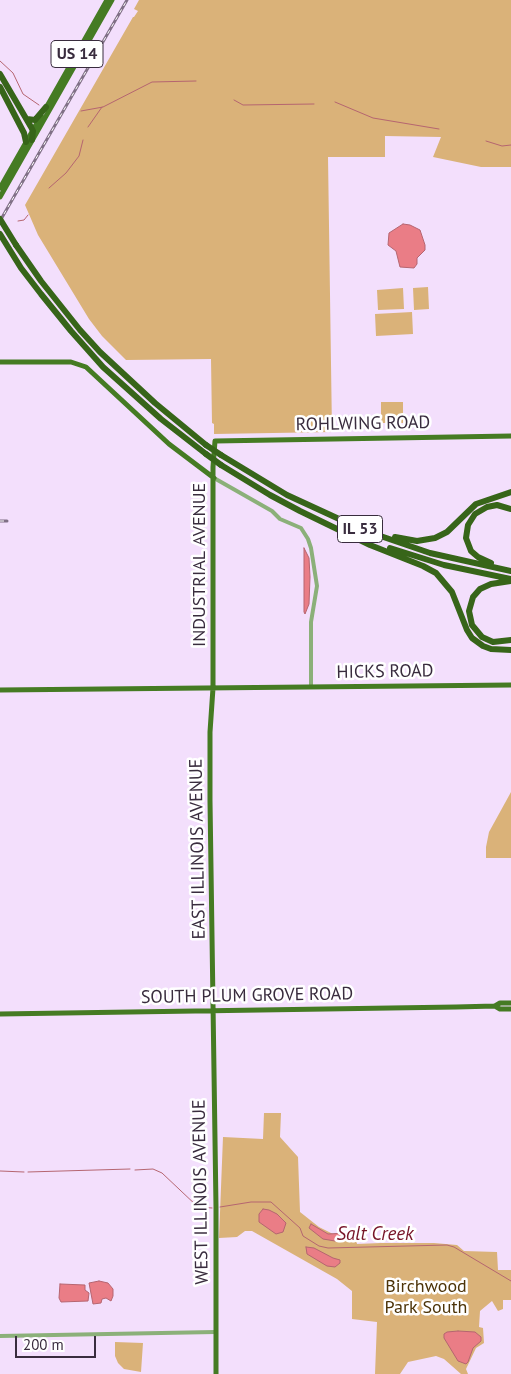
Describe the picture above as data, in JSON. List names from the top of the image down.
{
  "streets": {
    "highway": ["IL 53"],
    "main road": [
      "US 14",
      "ROHLWING ROAD",
      "INDUSTRIAL AVENUE",
      "HICKS ROAD",
      "EAST ILLINOIS AVENUE",
      "SOUTH PLUM GROVE ROAD",
      "WEST ILLINOIS AVENUE"
    ]
  },
  "crossings": [
    ["ROHLWING ROAD", "INDUSTRIAL AVENUE"],
    ["INDUSTRIAL AVENUE", "HICKS ROAD"],
    ["INDUSTRIAL AVENUE", "EAST ILLINOIS AVENUE"],
    ["HICKS ROAD", "EAST ILLINOIS AVENUE"],
    ["EAST ILLINOIS AVENUE", "SOUTH PLUM GROVE ROAD"],
    ["EAST ILLINOIS AVENUE", "WEST ILLINOIS AVENUE"],
    ["SOUTH PLUM GROVE ROAD", "WEST ILLINOIS AVENUE"]
  ],
  "water": ["Salt Creek"],
  "parks": ["Birchwood Park South"],
  "scale_bar": "200 m"
}
